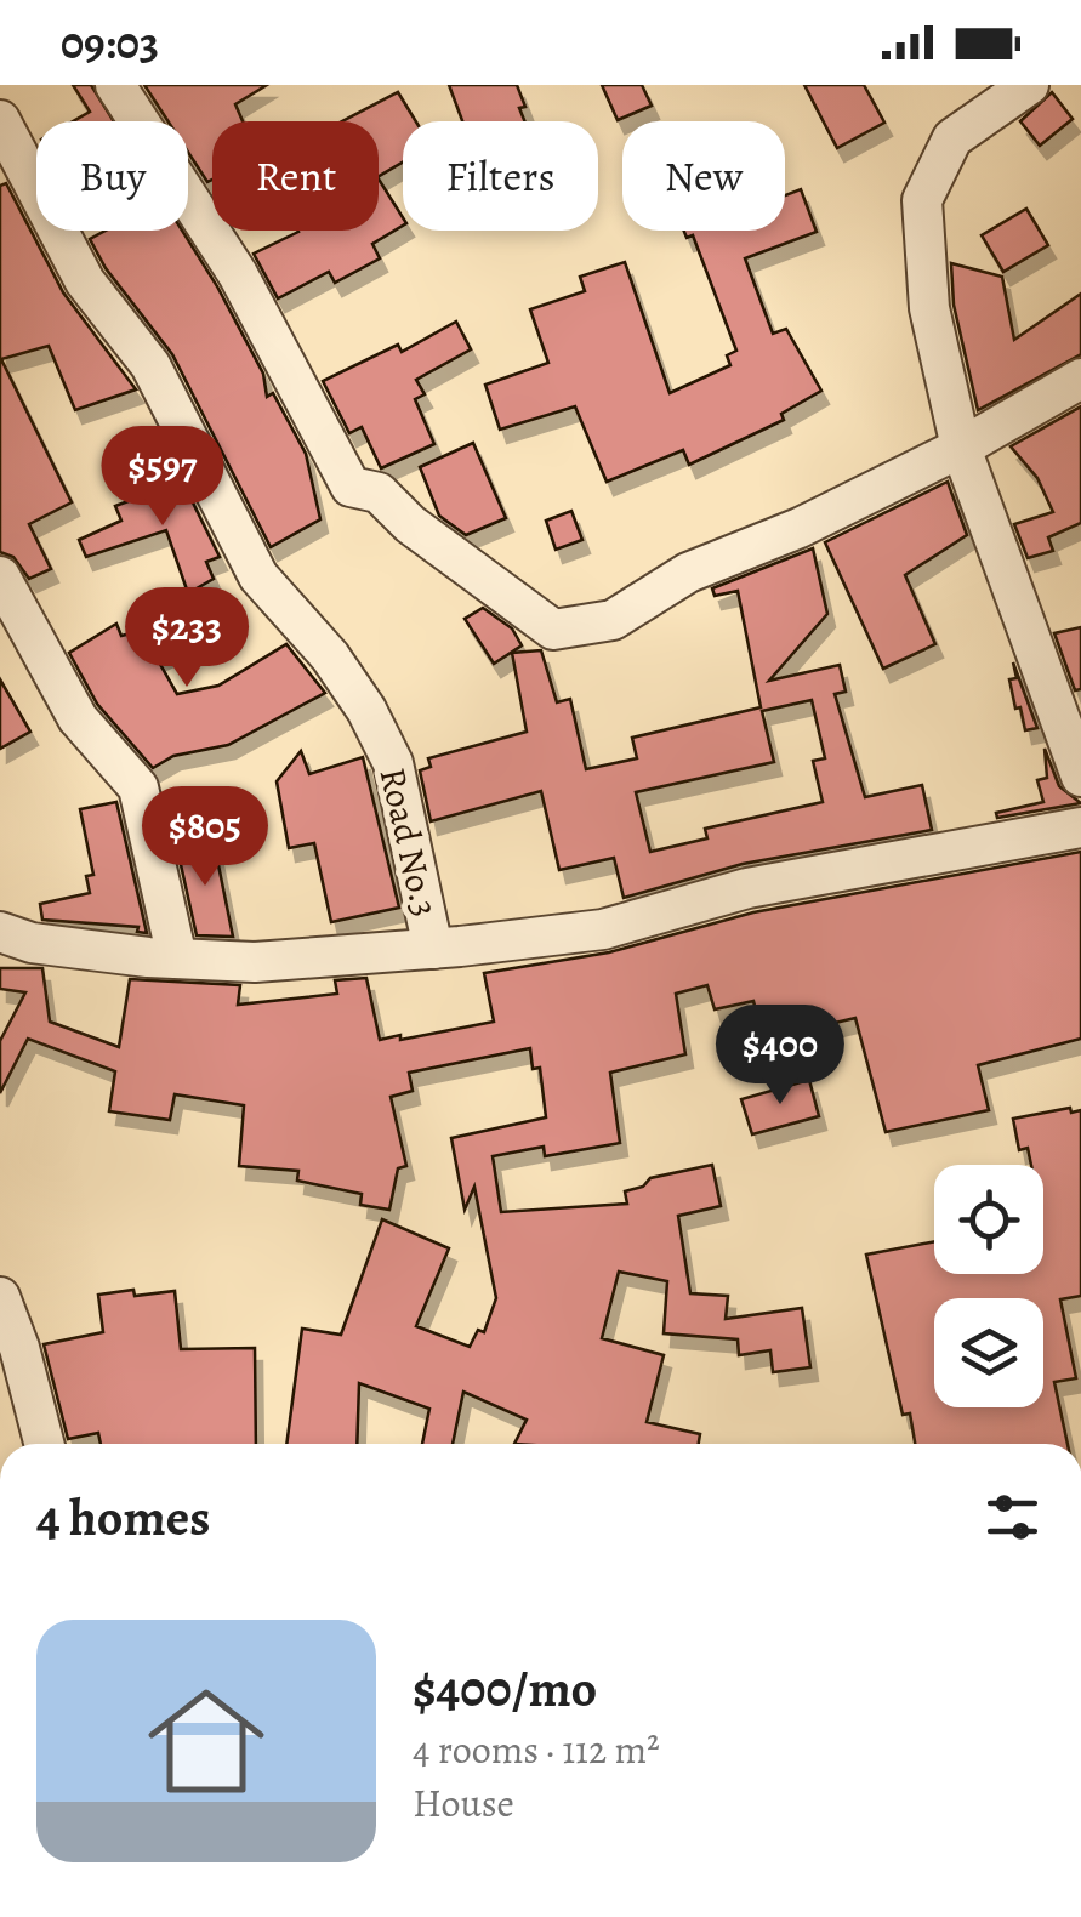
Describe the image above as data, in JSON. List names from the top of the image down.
{
  "streets": {
    "street": ["Road No.3"]
  },
  "page": {
    "status": "09:03",
    "chip": [
      "Buy",
      "Rent",
      "Filters",
      "New"
    ],
    "price": [
      "$597",
      "$233",
      "$805",
      "$400"
    ],
    "heading": "4 homes",
    "list": [
      {
        "name": "$400/mo",
        "note": "4 rooms · 112 m² · House"
      }
    ]
  }
}
